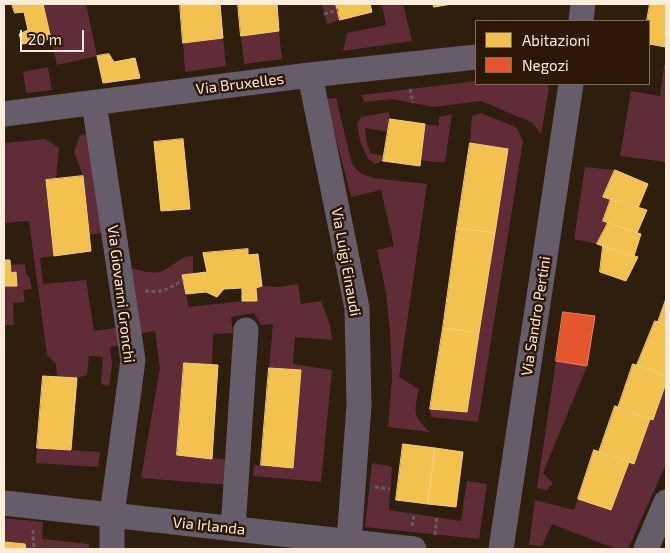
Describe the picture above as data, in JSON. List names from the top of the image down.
{
  "streets": {
    "street": [
      "Via Bruxelles",
      "Via Luigi Einaudi",
      "Via Giovanni Gronchi",
      "Via Sandro Pertini",
      "Via Irlanda"
    ]
  },
  "crossings": [
    ["Via Bruxelles", "Via Luigi Einaudi"],
    ["Via Bruxelles", "Via Giovanni Gronchi"],
    ["Via Luigi Einaudi", "Via Irlanda"],
    ["Via Giovanni Gronchi", "Via Irlanda"]
  ],
  "legend": ["Abitazioni", "Negozi"],
  "scale_bar": "20 m"
}
